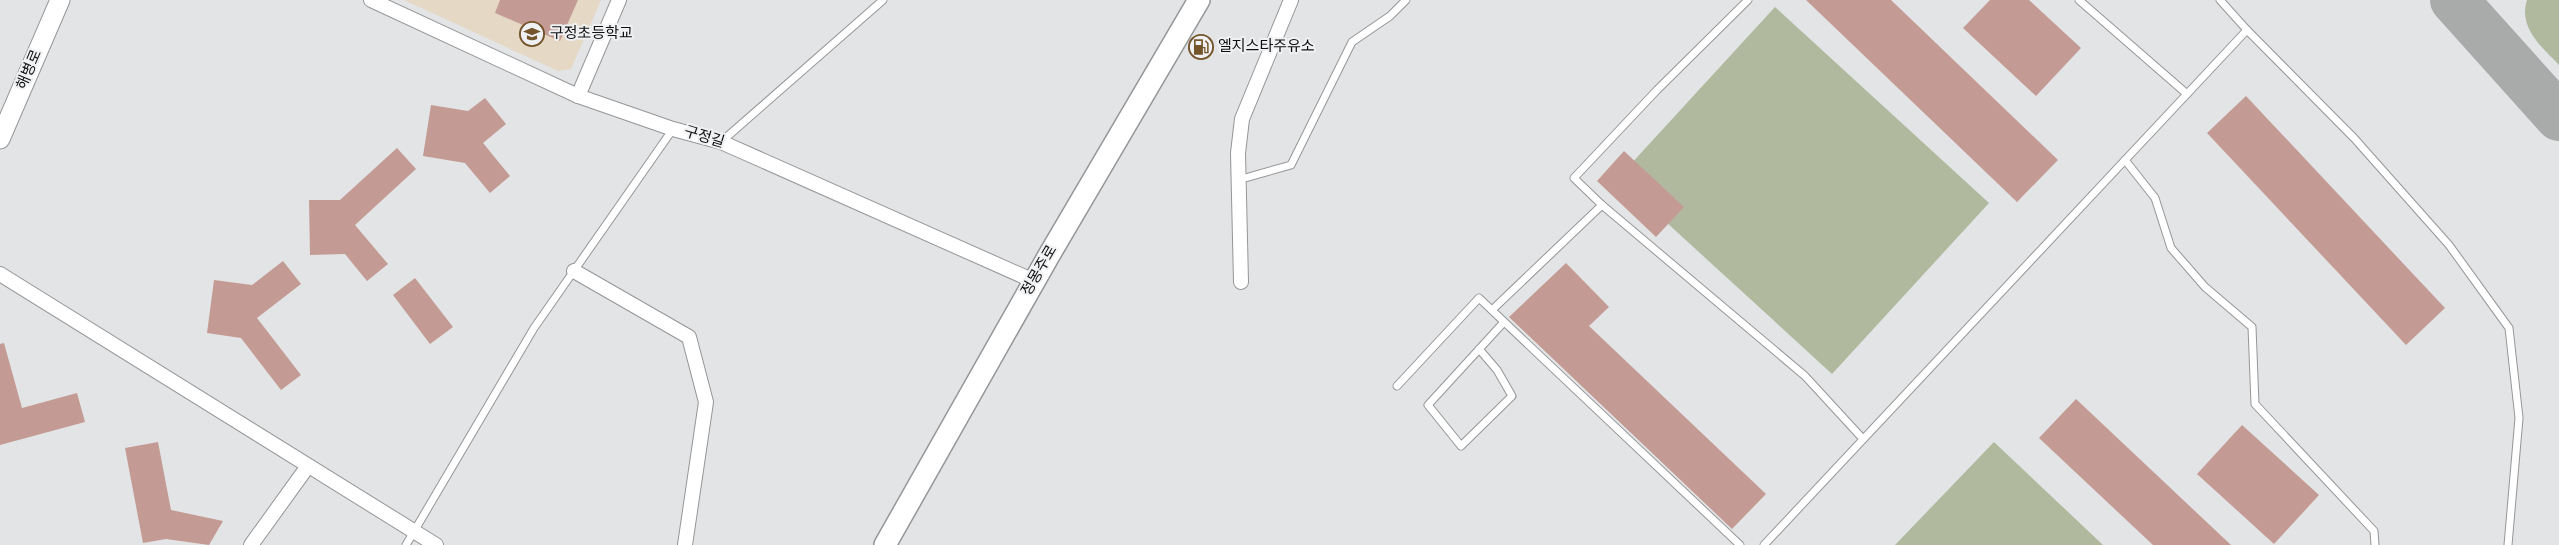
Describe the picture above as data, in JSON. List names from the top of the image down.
{
  "streets": {
    "main road": ["해병로", "정몽주로"],
    "street": ["구정길"]
  },
  "crossings": [
    ["구정길", "정몽주로"]
  ],
  "places": {
    "school or university": ["구정초등학교"],
    "fuel station": ["엘지스타주유소"]
  }
}
